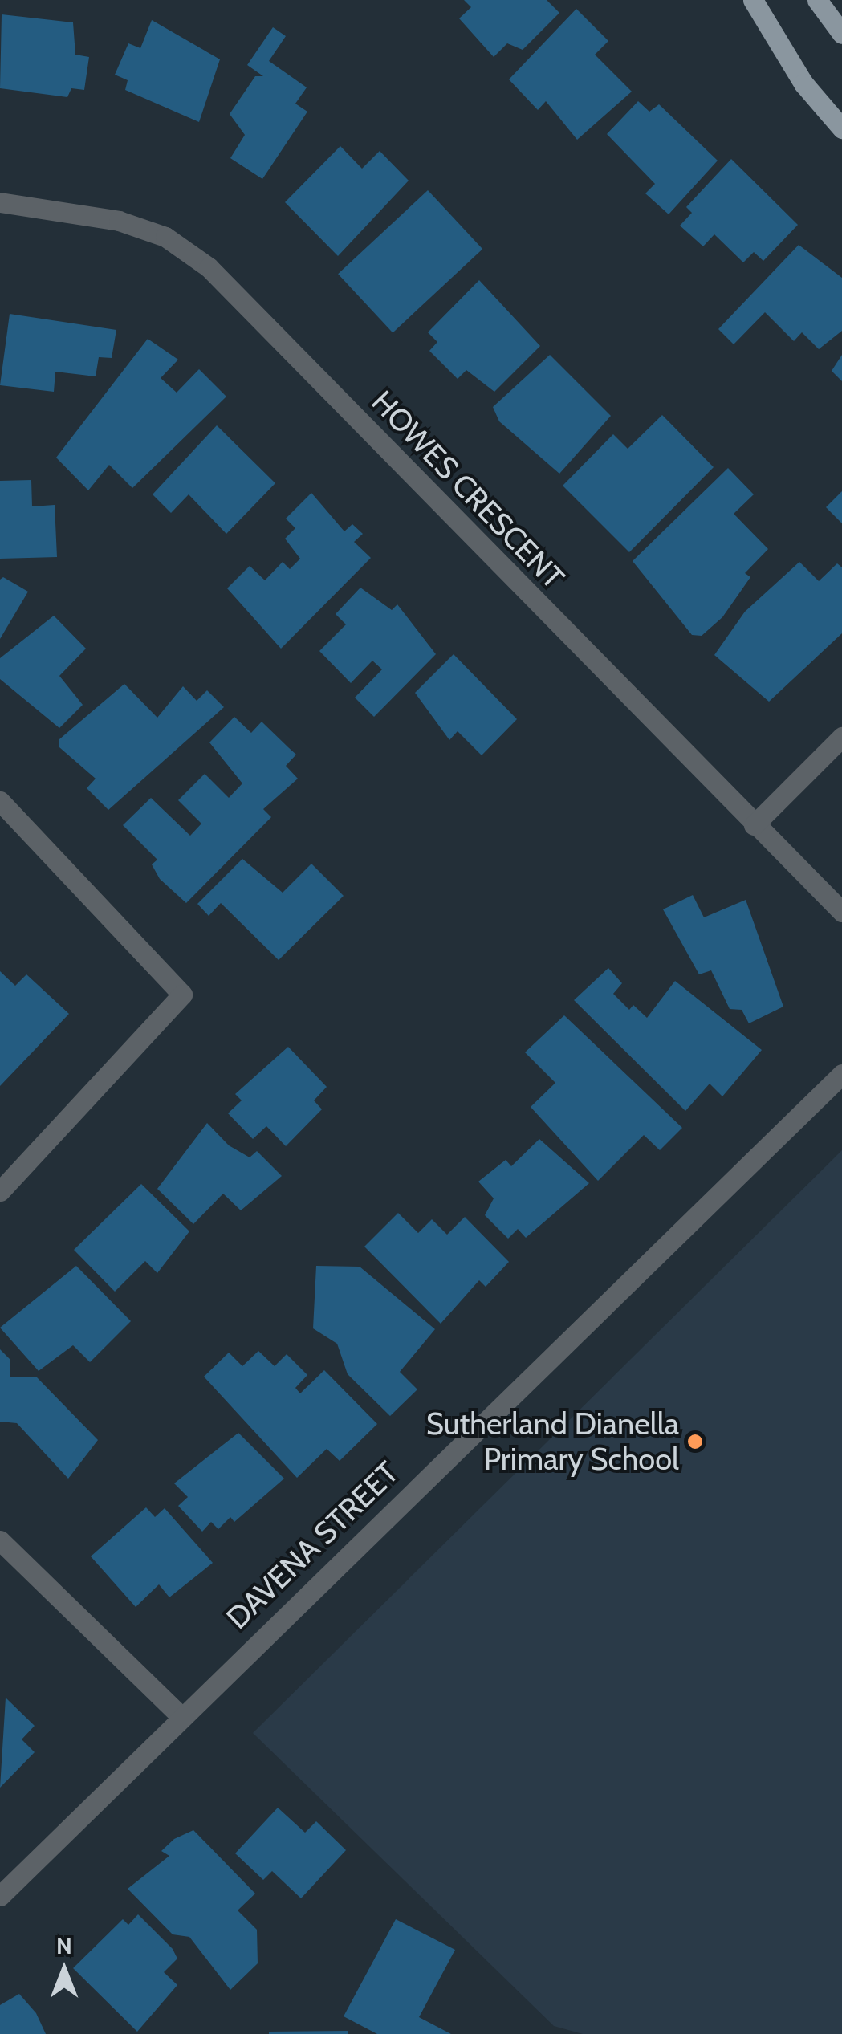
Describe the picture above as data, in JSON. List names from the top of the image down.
{
  "streets": {
    "street": ["HOWES CRESCENT", "DAVENA STREET"]
  },
  "places": ["Sutherland Dianella Primary School"],
  "north": "top"
}
